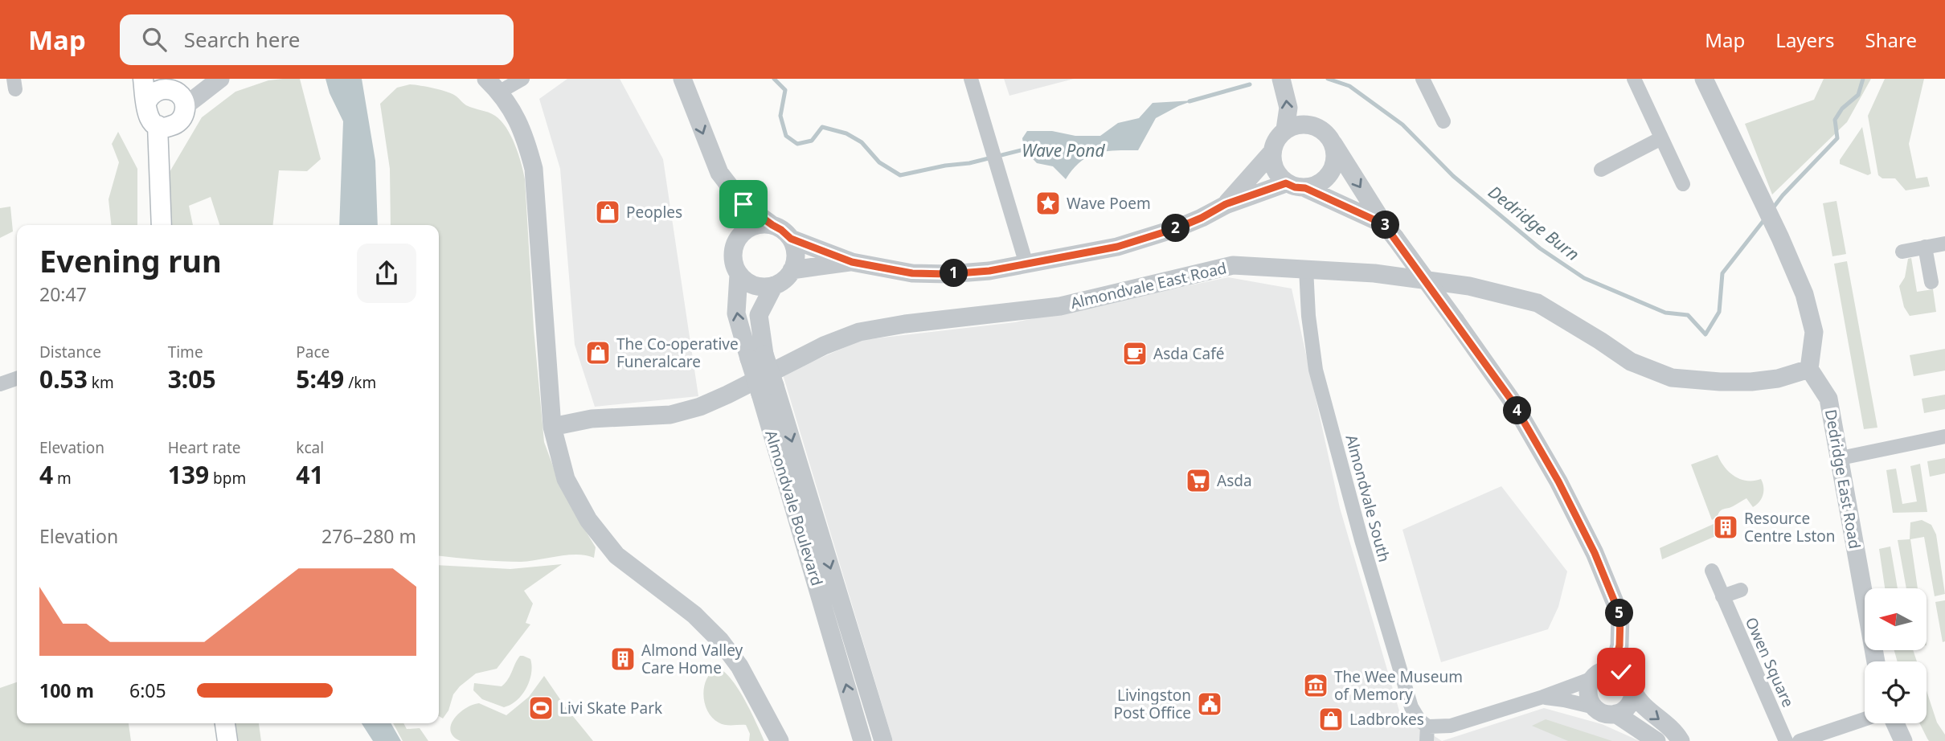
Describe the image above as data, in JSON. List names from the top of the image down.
{
  "streets": {
    "street": [
      "Almondvale East Road",
      "Dedridge East Road",
      "Almondvale South",
      "Almondvale Boulevard",
      "Owen Square"
    ]
  },
  "crossings": [
    ["Almondvale East Road", "Dedridge East Road"],
    ["Almondvale East Road", "Almondvale South"]
  ],
  "water": ["Wave Pond", "Dedridge Burn"],
  "places": {
    "place": ["Wave Poem"],
    "shop": ["Peoples", "The Co-operative Funeralcare", "Ladbrokes"],
    "cafe": ["Asda Café"],
    "supermarket": ["Asda"],
    "building": ["Resource Centre Lston", "Almond Valley Care Home"],
    "museum": ["The Wee Museum of Memory"],
    "public building": ["Livingston Post Office"],
    "sports": ["Livi Skate Park"]
  },
  "north": "left",
  "page": {
    "header": "Map",
    "search": "Search here",
    "nav": ["Map", "Layers", "Share"],
    "pins": [
      "3",
      "2",
      "1",
      "4",
      "5"
    ],
    "heading": ["Evening run", "20:47"],
    "stats": [
      ["Distance", "0.53 km"],
      ["Time", "3:05"],
      ["Pace", "5:49 /km"],
      ["Elevation", "4 m"],
      ["Heart rate", "139 bpm"],
      ["kcal", "41"]
    ],
    "chart": ["Elevation", "276–280 m"],
    "list": [
      {
        "name": "100 m",
        "note": "6:05"
      }
    ]
  }
}
